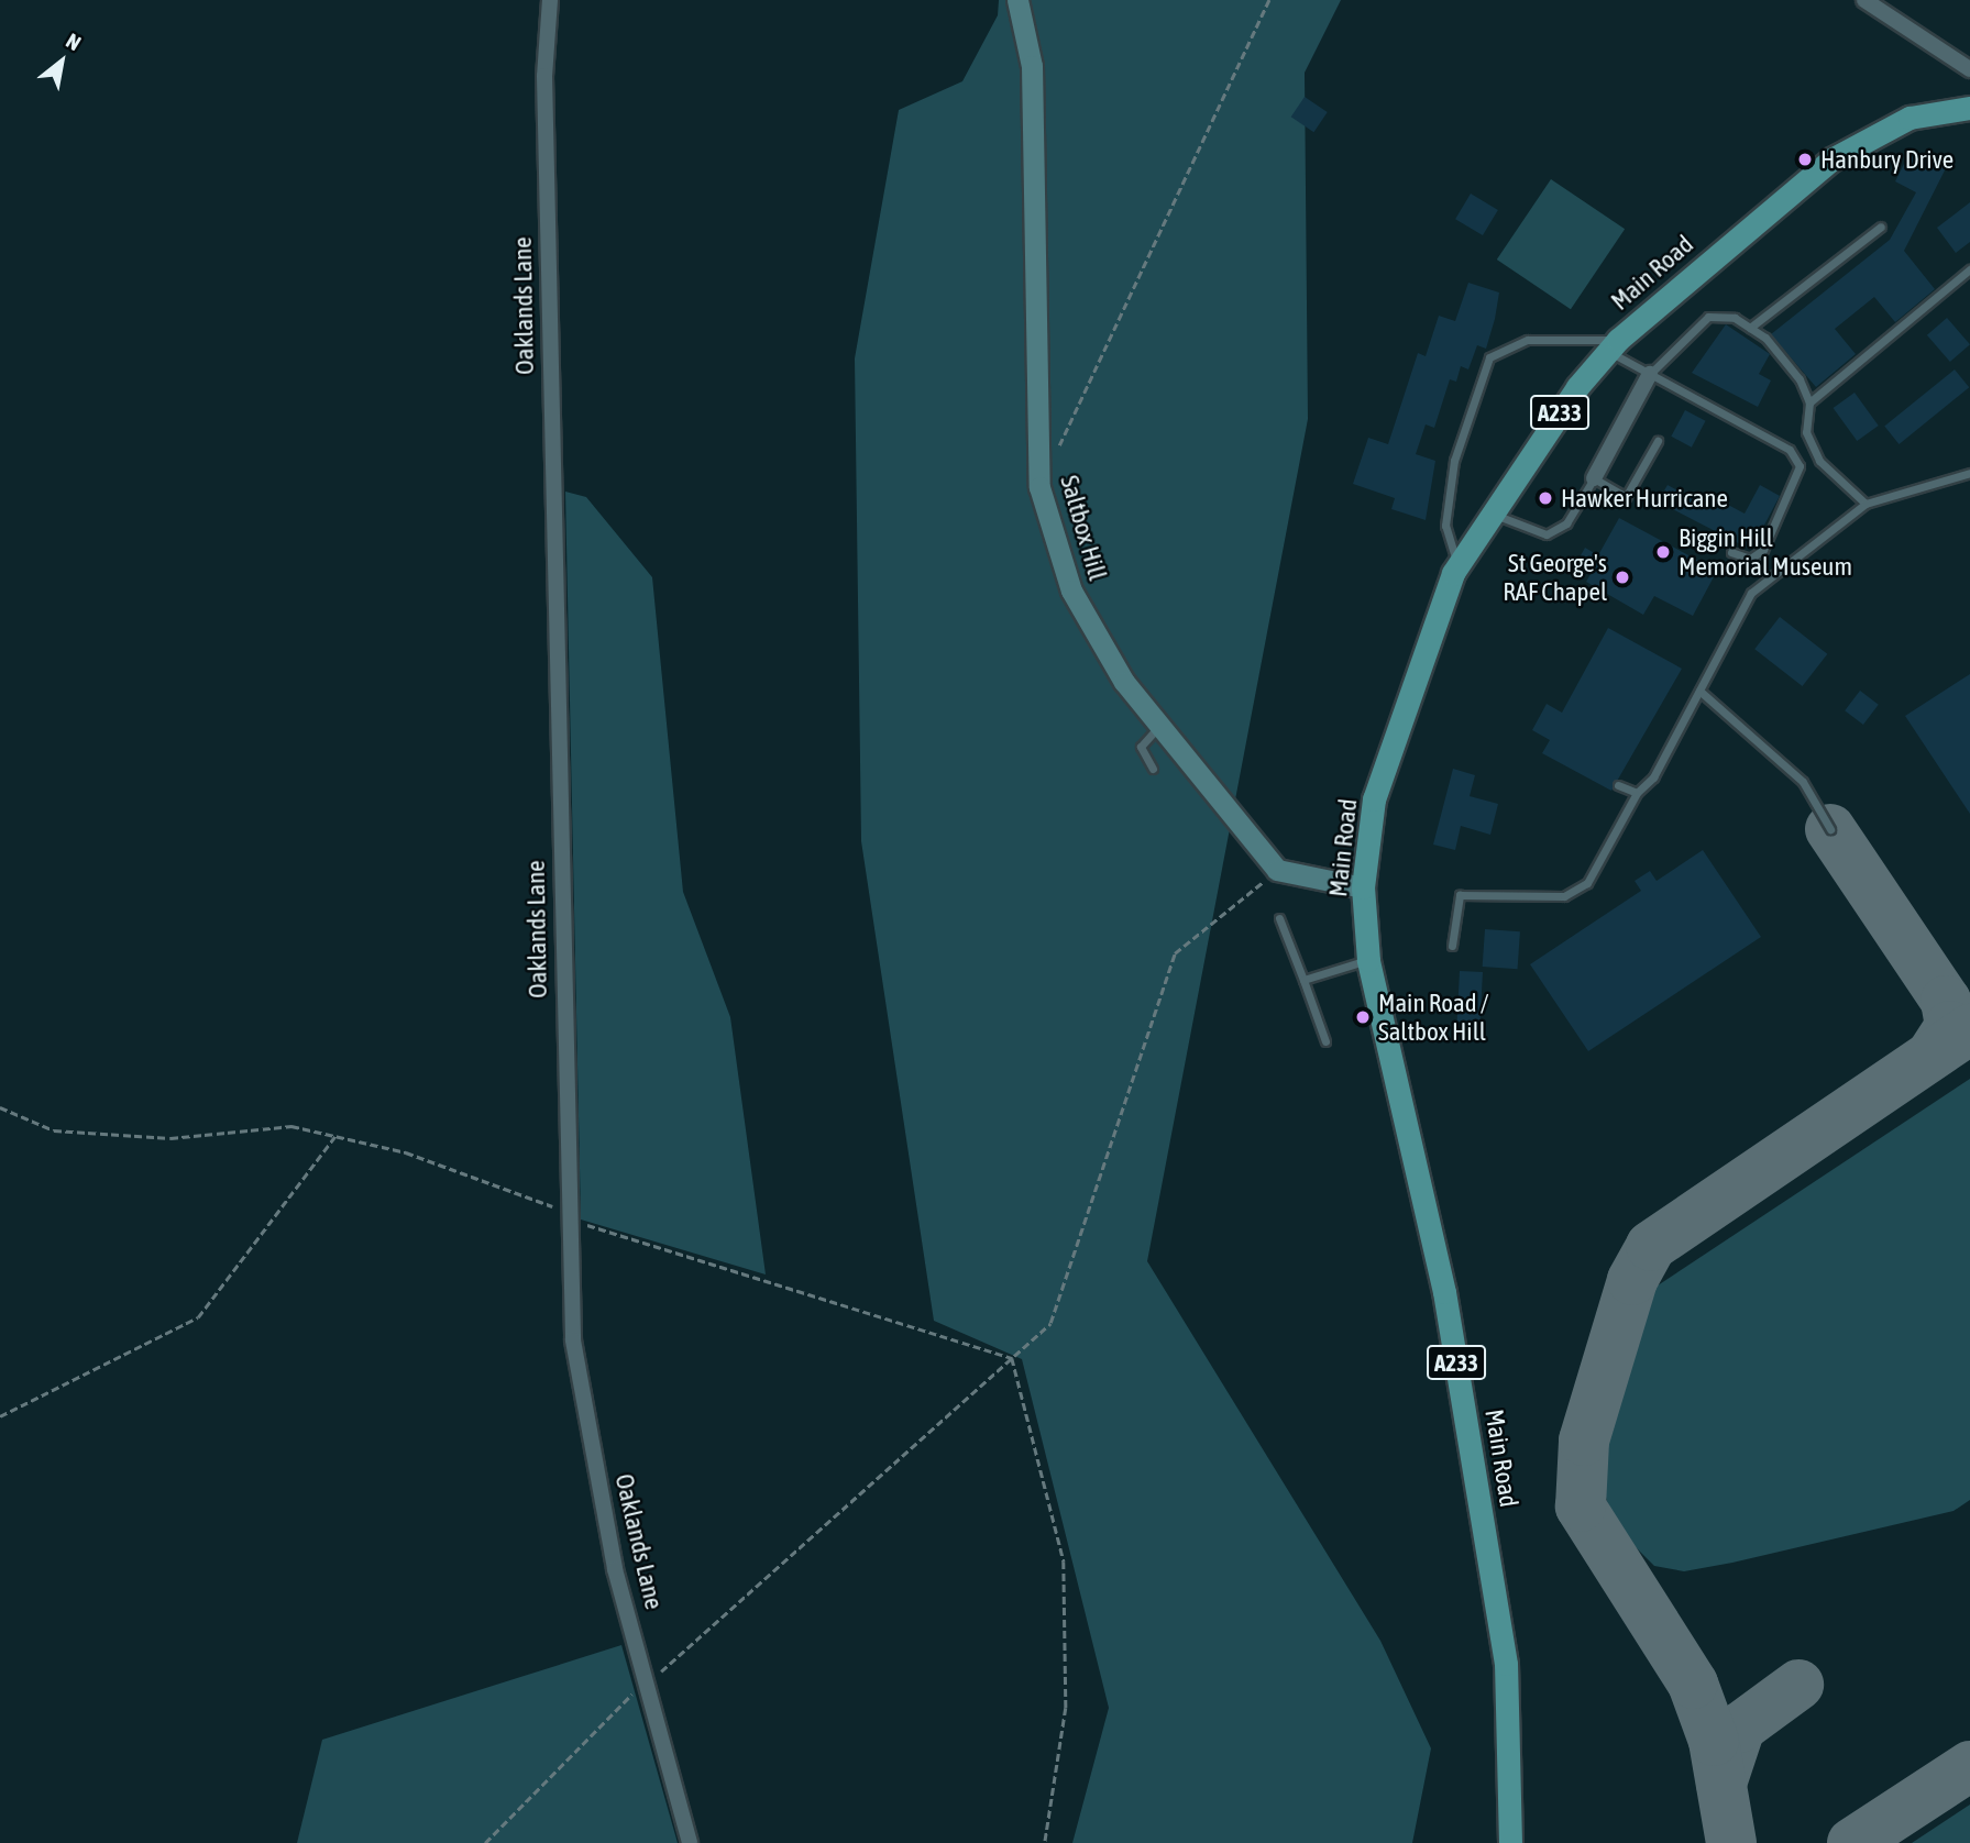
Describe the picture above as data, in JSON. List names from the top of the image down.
{
  "streets": {
    "main road": ["Main Road", "A233"],
    "street": ["Oaklands Lane", "Saltbox Hill"]
  },
  "places": [
    "Hanbury Drive",
    "Hawker Hurricane",
    "Biggin Hill Memorial Museum",
    "St George's RAF Chapel",
    "Main Road / Saltbox Hill"
  ],
  "north": "top right"
}
